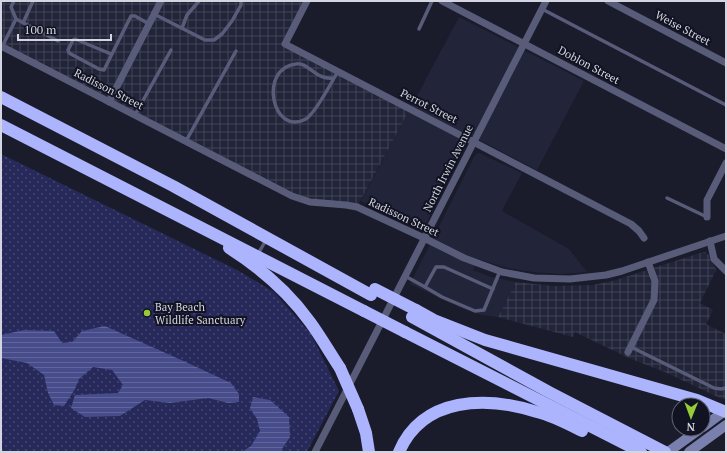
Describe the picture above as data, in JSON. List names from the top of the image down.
{
  "streets": {
    "street": [
      "Weise Street",
      "Doblon Street",
      "Radisson Street",
      "Perrot Street",
      "North Irwin Avenue"
    ]
  },
  "crossings": [
    ["Doblon Street", "North Irwin Avenue"],
    ["Radisson Street", "North Irwin Avenue"],
    ["Perrot Street", "North Irwin Avenue"]
  ],
  "places": ["Bay Beach Wildlife Sanctuary"],
  "scale_bar": "100 m",
  "north": "bottom"
}
